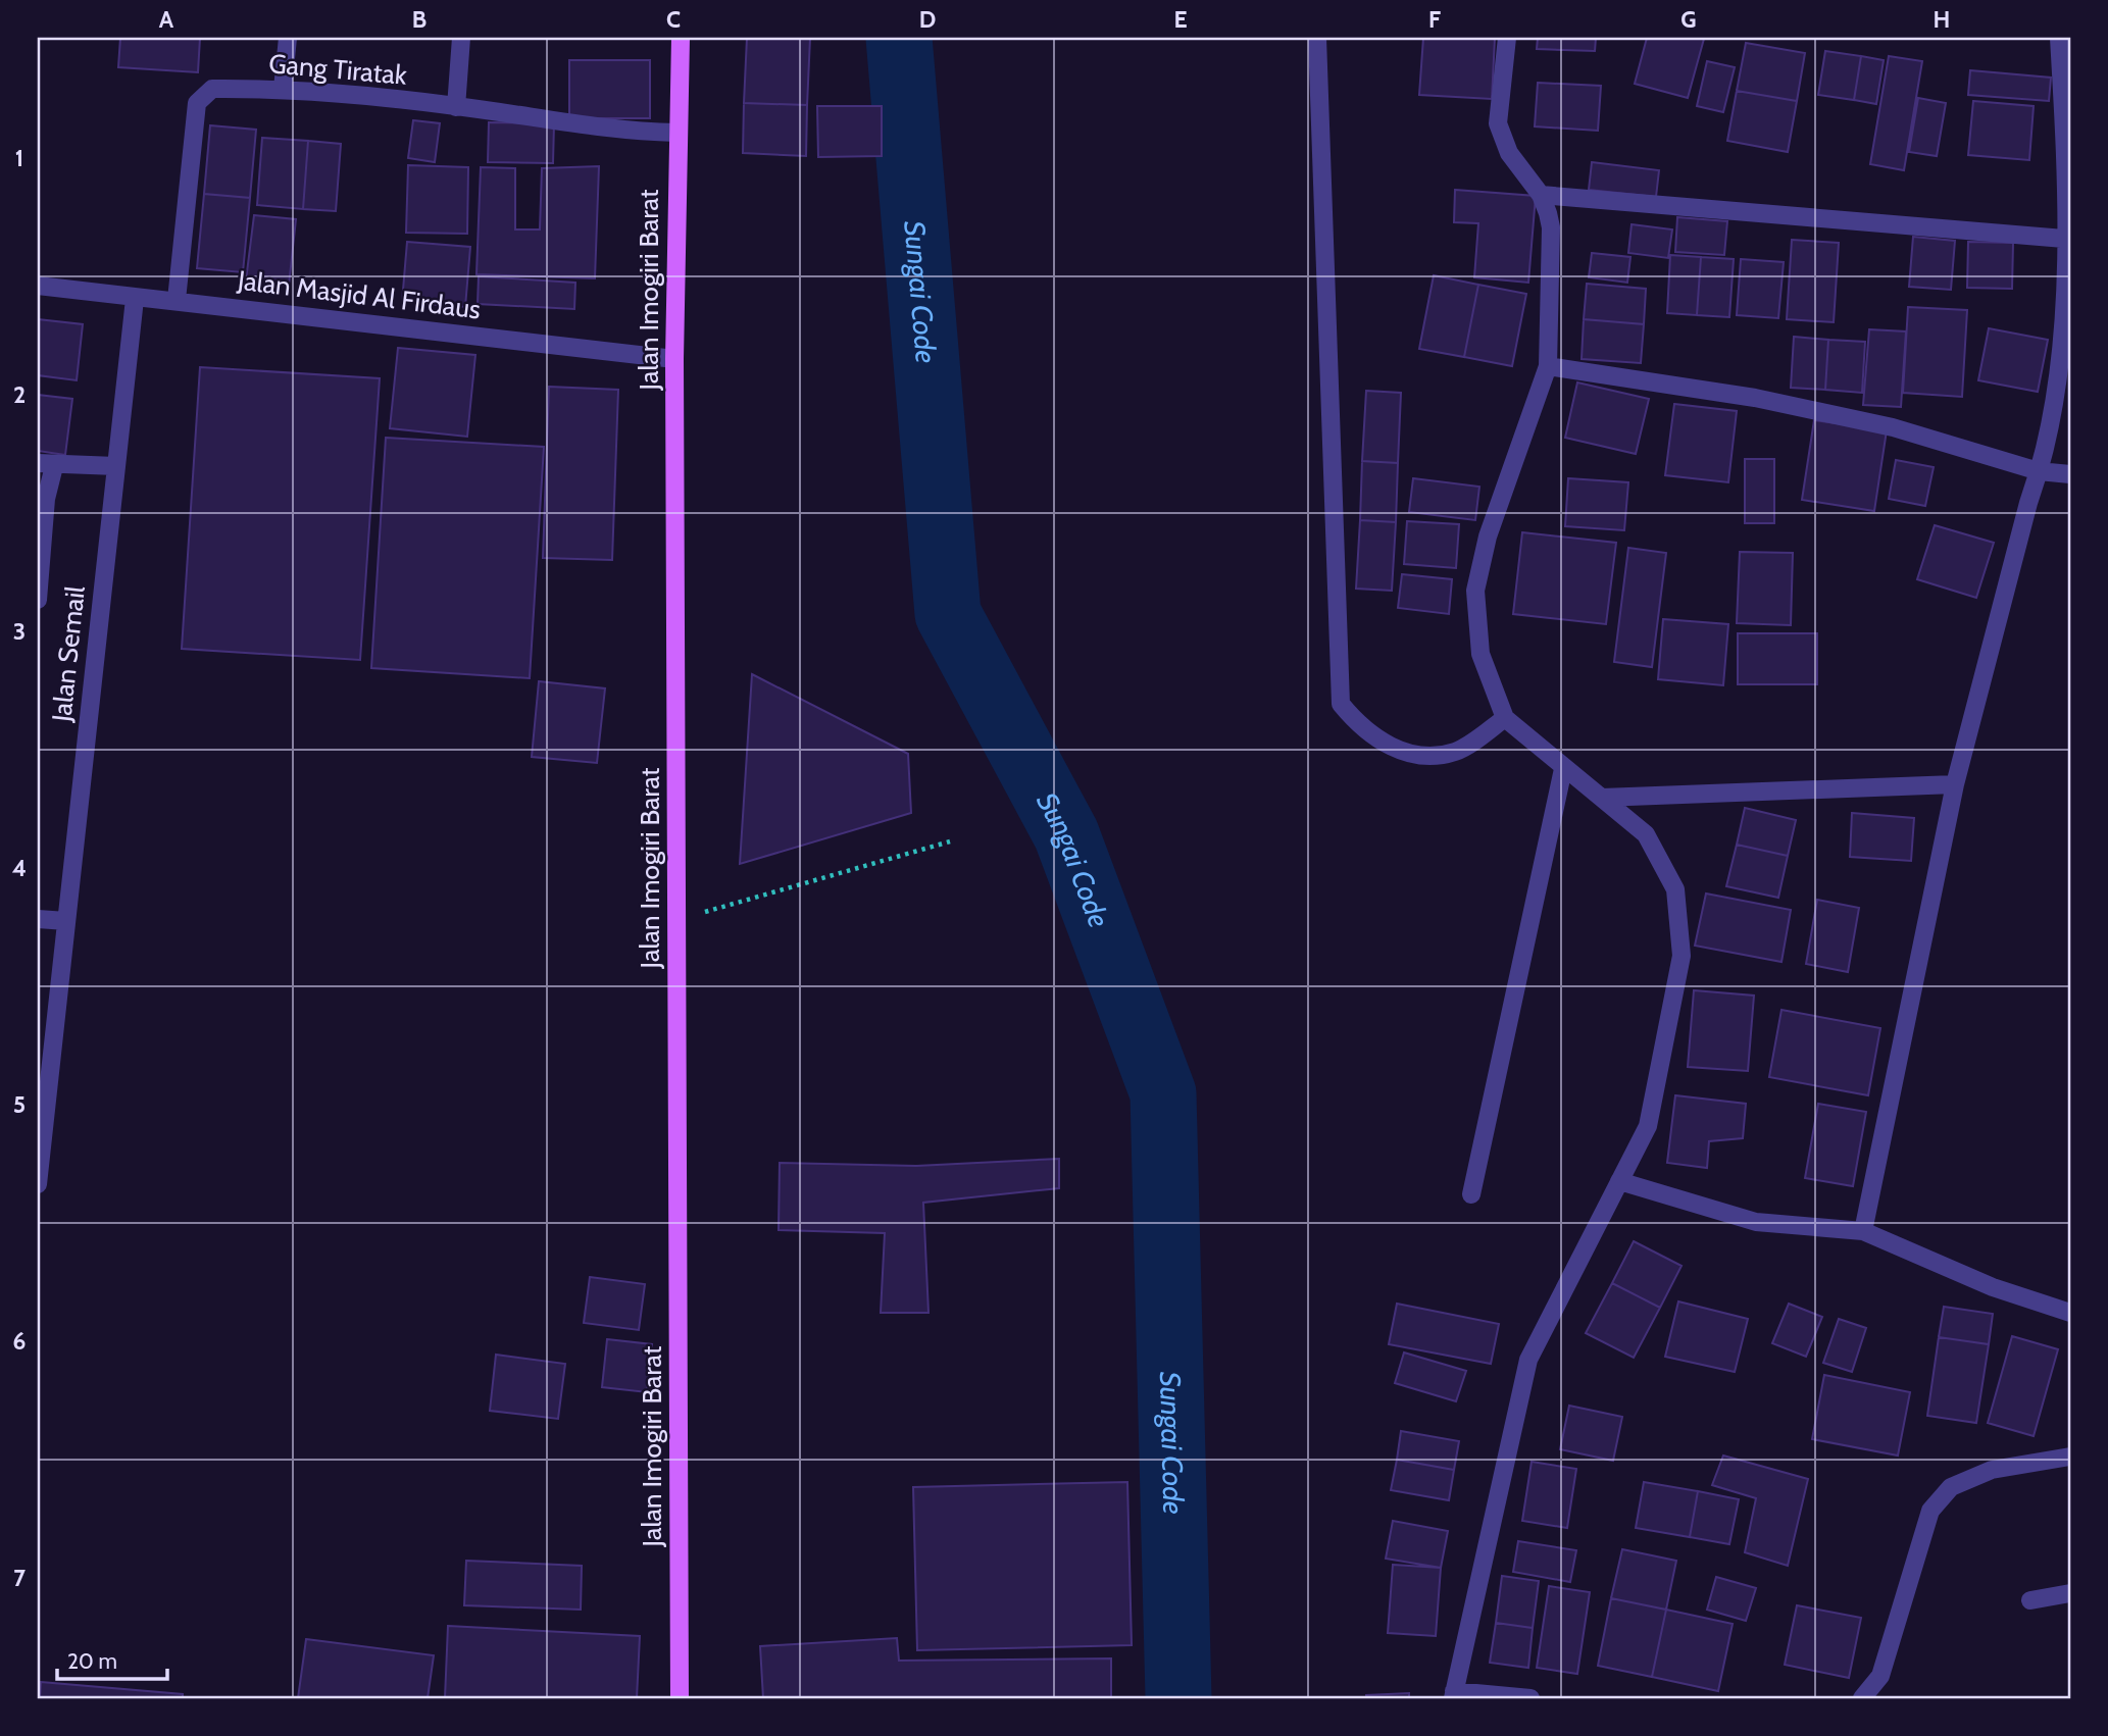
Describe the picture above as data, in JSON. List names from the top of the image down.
{
  "streets": {
    "main road": ["Jalan Imogiri Barat"],
    "street": ["Gang Tiratak", "Jalan Masjid Al Firdaus", "Jalan Semail"]
  },
  "crossings": [
    ["Gang Tiratak", "Jalan Imogiri Barat"],
    ["Gang Tiratak", "Jalan Masjid Al Firdaus"],
    ["Jalan Imogiri Barat", "Jalan Masjid Al Firdaus"],
    ["Jalan Masjid Al Firdaus", "Jalan Semail"]
  ],
  "water": ["Sungai Code"],
  "scale_bar": "20 m",
  "grid": {
    "columns": [
      "A",
      "B",
      "C",
      "D",
      "E",
      "F",
      "G",
      "H"
    ],
    "rows": [
      "1",
      "2",
      "3",
      "4",
      "5",
      "6",
      "7"
    ]
  }
}
